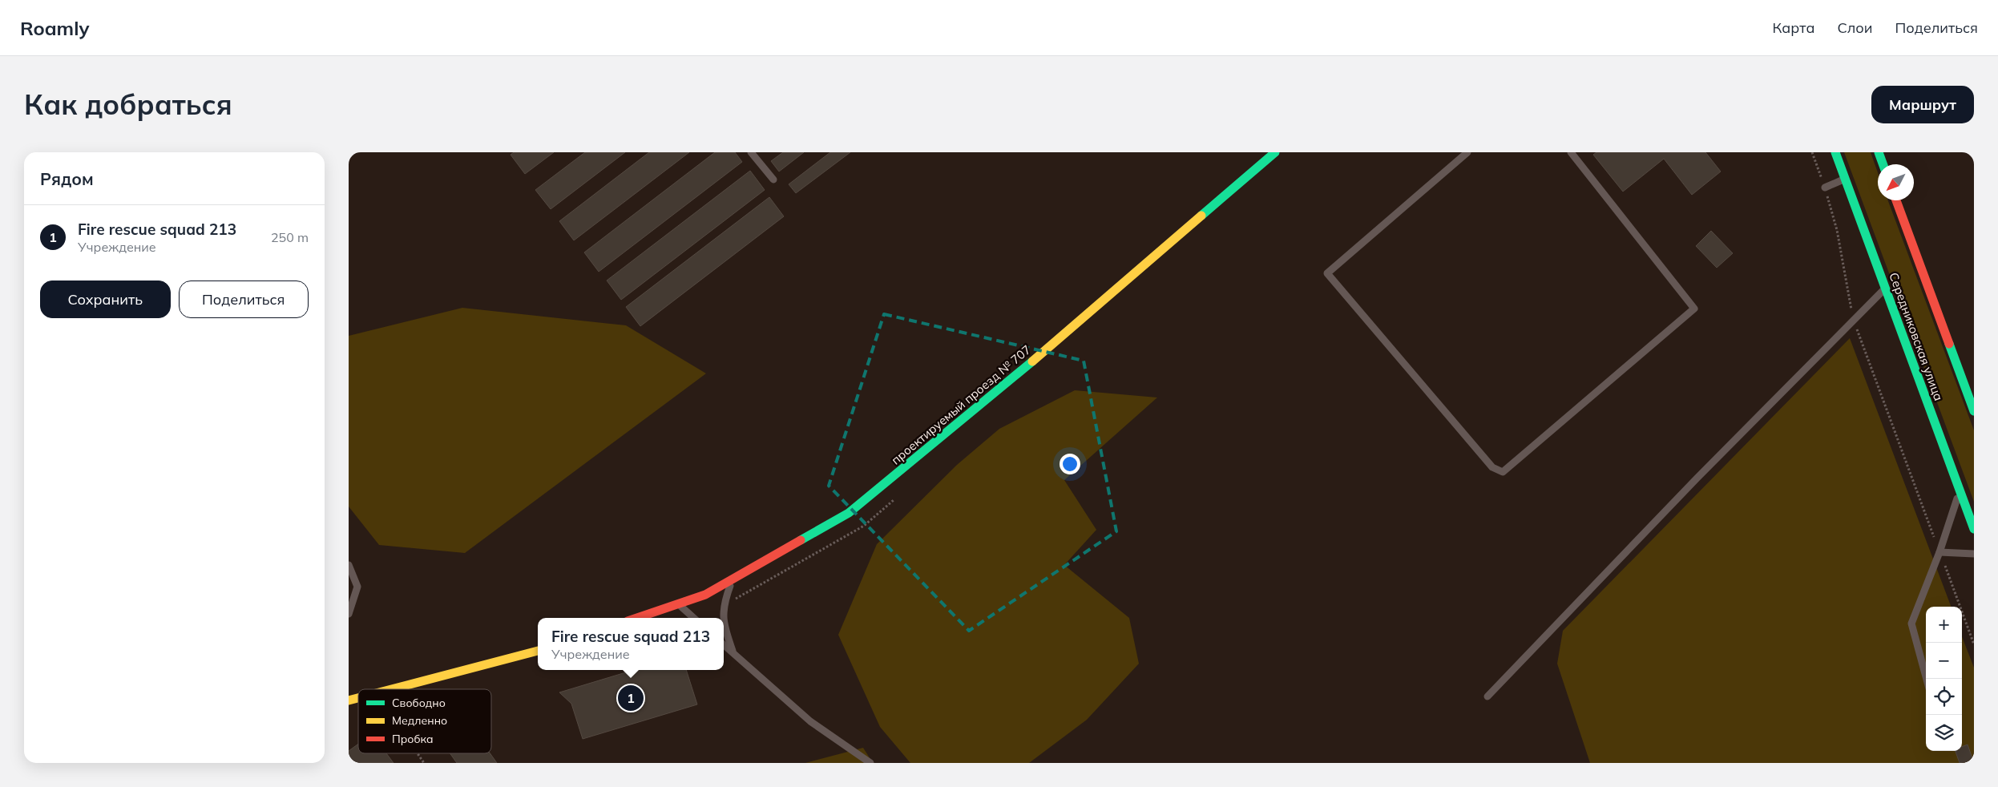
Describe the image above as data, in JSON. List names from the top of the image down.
{
  "streets": {
    "street": ["Середниковская улица", "проектируемый проезд № 707"]
  },
  "legend": ["Свободно", "Медленно", "Пробка"],
  "north": "bottom left",
  "page": {
    "header": "Roamly",
    "nav": ["Карта", "Слои", "Поделиться"],
    "buttons": [
      "Маршрут",
      ["Сохранить", "Поделиться"]
    ],
    "title": "Как добраться",
    "heading": "Рядом",
    "list": [
      {
        "mark": "1",
        "name": "Fire rescue squad 213",
        "note": "Учреждение",
        "value": "250 m"
      }
    ],
    "map_buttons": ["+", "−"],
    "popup": ["Fire rescue squad 213", "Учреждение"],
    "pins": "1"
  }
}
